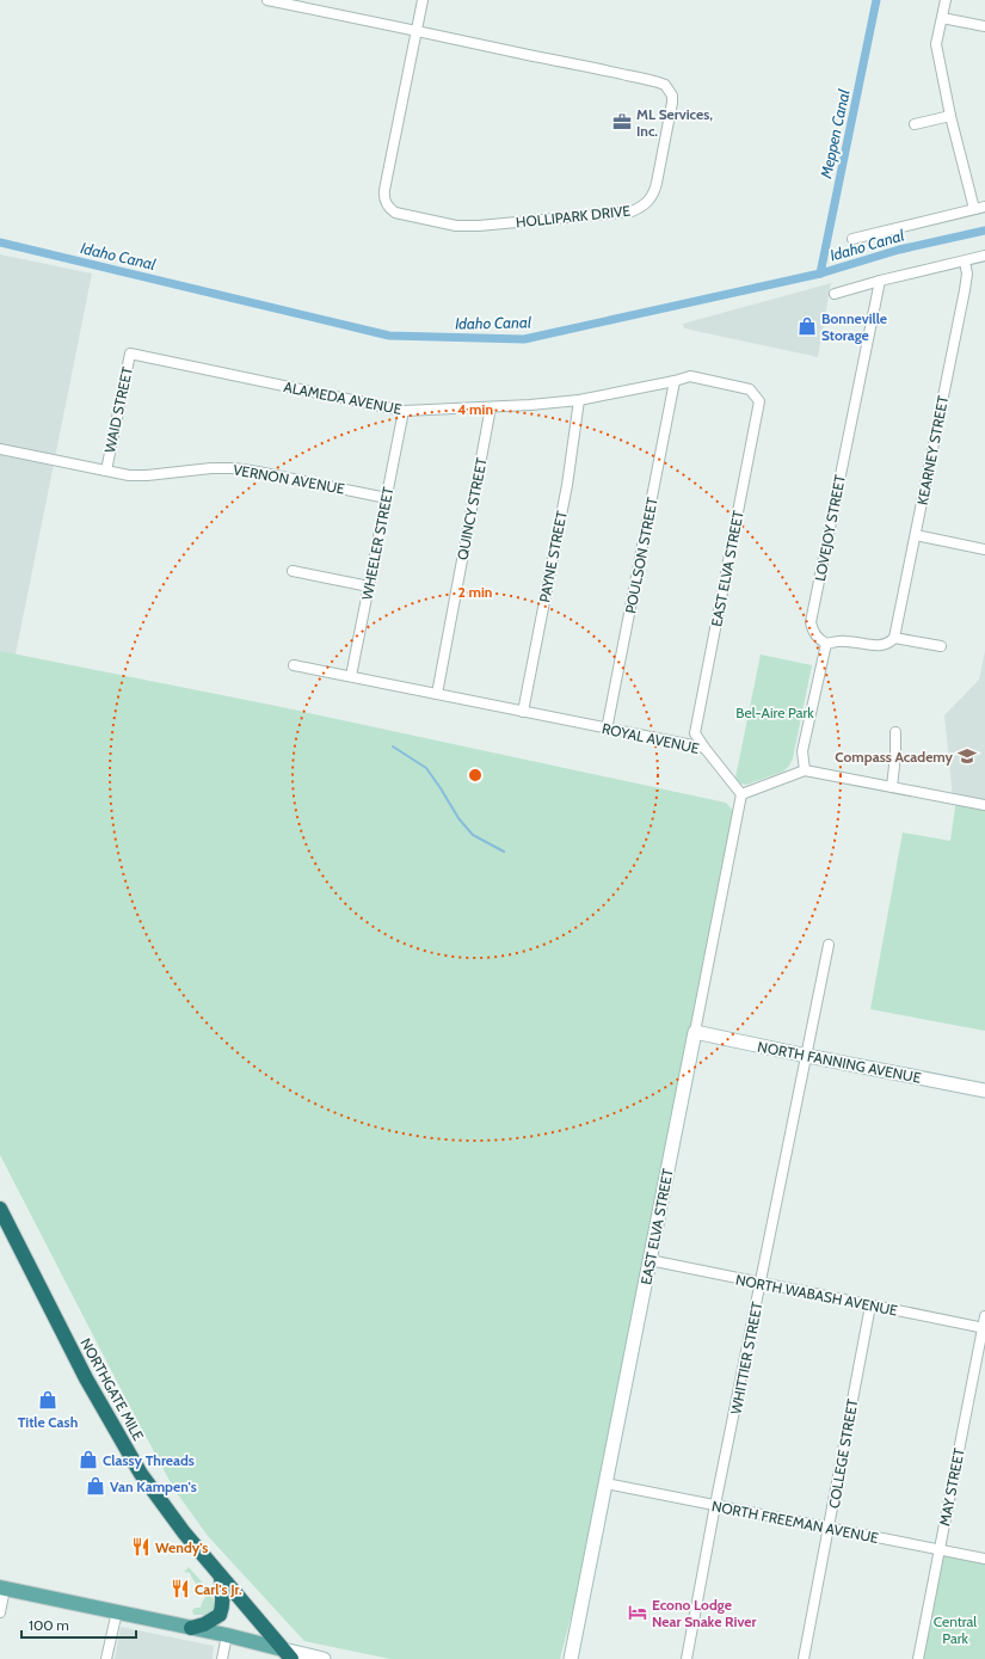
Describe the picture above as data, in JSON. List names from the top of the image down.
{
  "streets": {
    "highway": ["NORTHGATE MILE"],
    "street": [
      "HOLLIPARK DRIVE",
      "ALAMEDA AVENUE",
      "WAID STREET",
      "KEARNEY STREET",
      "VERNON AVENUE",
      "QUINCY STREET",
      "LOVEJOY STREET",
      "WHEELER STREET",
      "POULSON STREET",
      "PAYNE STREET",
      "EAST ELVA STREET",
      "ROYAL AVENUE",
      "NORTH FANNING AVENUE",
      "NORTH WABASH AVENUE",
      "WHITTIER STREET",
      "COLLEGE STREET",
      "MAY STREET",
      "NORTH FREEMAN AVENUE"
    ]
  },
  "crossings": [
    ["ALAMEDA AVENUE", "WAID STREET"],
    ["ALAMEDA AVENUE", "QUINCY STREET"],
    ["ALAMEDA AVENUE", "WHEELER STREET"],
    ["ALAMEDA AVENUE", "POULSON STREET"],
    ["ALAMEDA AVENUE", "PAYNE STREET"],
    ["ALAMEDA AVENUE", "EAST ELVA STREET"],
    ["WAID STREET", "VERNON AVENUE"],
    ["VERNON AVENUE", "WHEELER STREET"],
    ["QUINCY STREET", "ROYAL AVENUE"],
    ["WHEELER STREET", "ROYAL AVENUE"],
    ["POULSON STREET", "ROYAL AVENUE"],
    ["PAYNE STREET", "ROYAL AVENUE"],
    ["EAST ELVA STREET", "ROYAL AVENUE"],
    ["EAST ELVA STREET", "NORTH FANNING AVENUE"],
    ["EAST ELVA STREET", "NORTH WABASH AVENUE"],
    ["EAST ELVA STREET", "NORTH FREEMAN AVENUE"],
    ["NORTH FANNING AVENUE", "WHITTIER STREET"],
    ["NORTH WABASH AVENUE", "WHITTIER STREET"],
    ["NORTH WABASH AVENUE", "COLLEGE STREET"],
    ["NORTH WABASH AVENUE", "MAY STREET"],
    ["WHITTIER STREET", "NORTH FREEMAN AVENUE"],
    ["COLLEGE STREET", "NORTH FREEMAN AVENUE"],
    ["MAY STREET", "NORTH FREEMAN AVENUE"]
  ],
  "water": ["Meppen Canal", "Idaho Canal"],
  "parks": ["Bel-Aire Park", "Central Park"],
  "places": {
    "office": ["ML Services, Inc."],
    "shop": [
      "Bonneville Storage",
      "Title Cash",
      "Classy Threads",
      "Van Kampen's"
    ],
    "school or university": ["Compass Academy"],
    "restaurant": ["Wendy's", "Carl's Jr."],
    "hotel": ["Econo Lodge Near Snake River"]
  },
  "scale_bar": "100 m",
  "rings": ["4 min", "2 min"]
}
